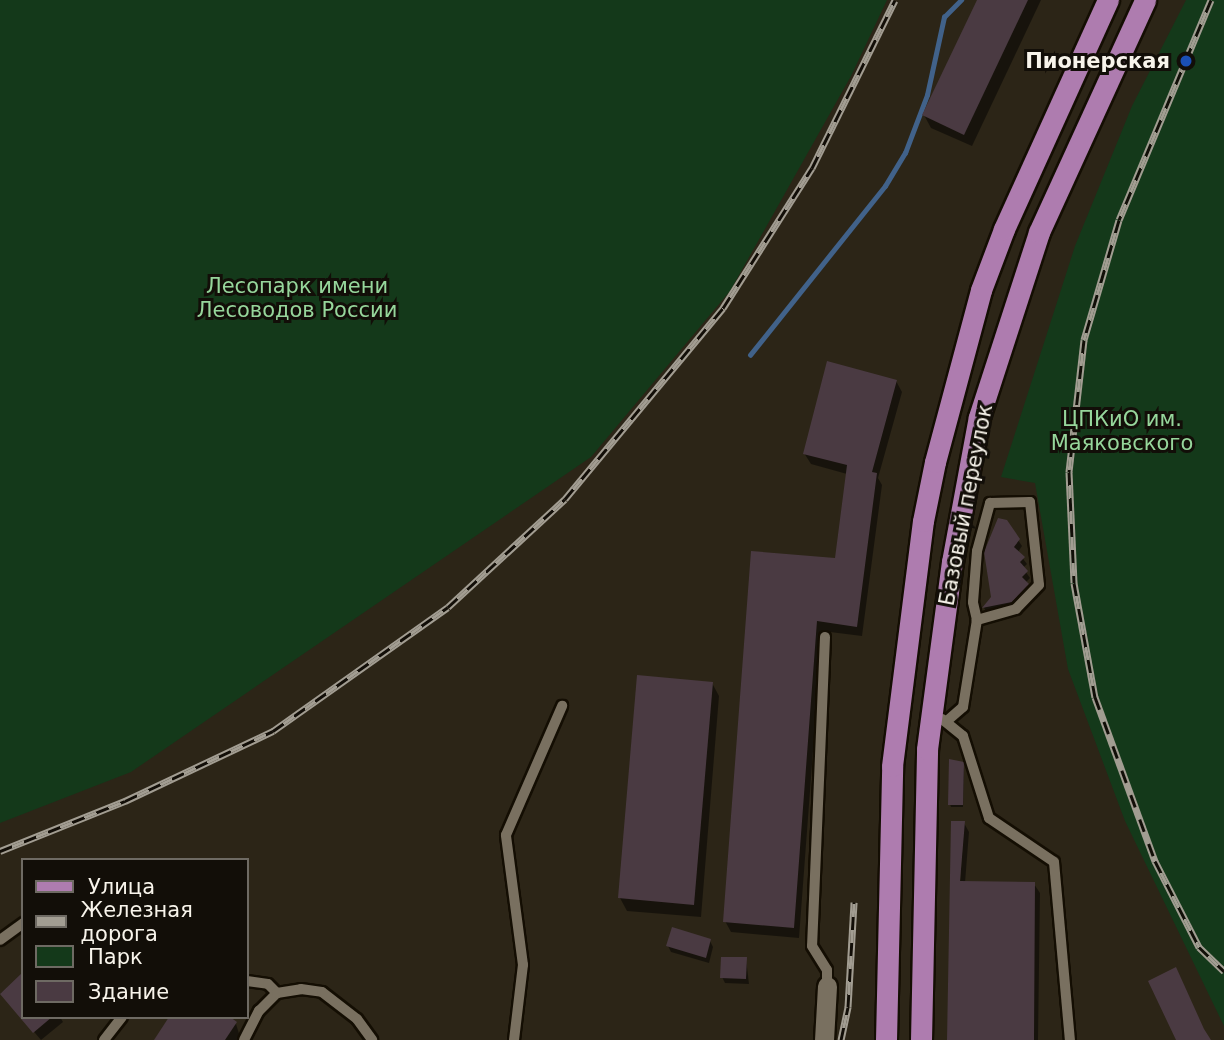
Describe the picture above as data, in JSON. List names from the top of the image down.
{
  "streets": {
    "main road": ["Базовый переулок"]
  },
  "parks": ["Лесопарк имени Лесоводов России", "ЦПКиО им. Маяковского"],
  "places": ["Пионерская"],
  "legend": [
    "Улица",
    "Железная дорога",
    "Парк",
    "Здание"
  ]
}
